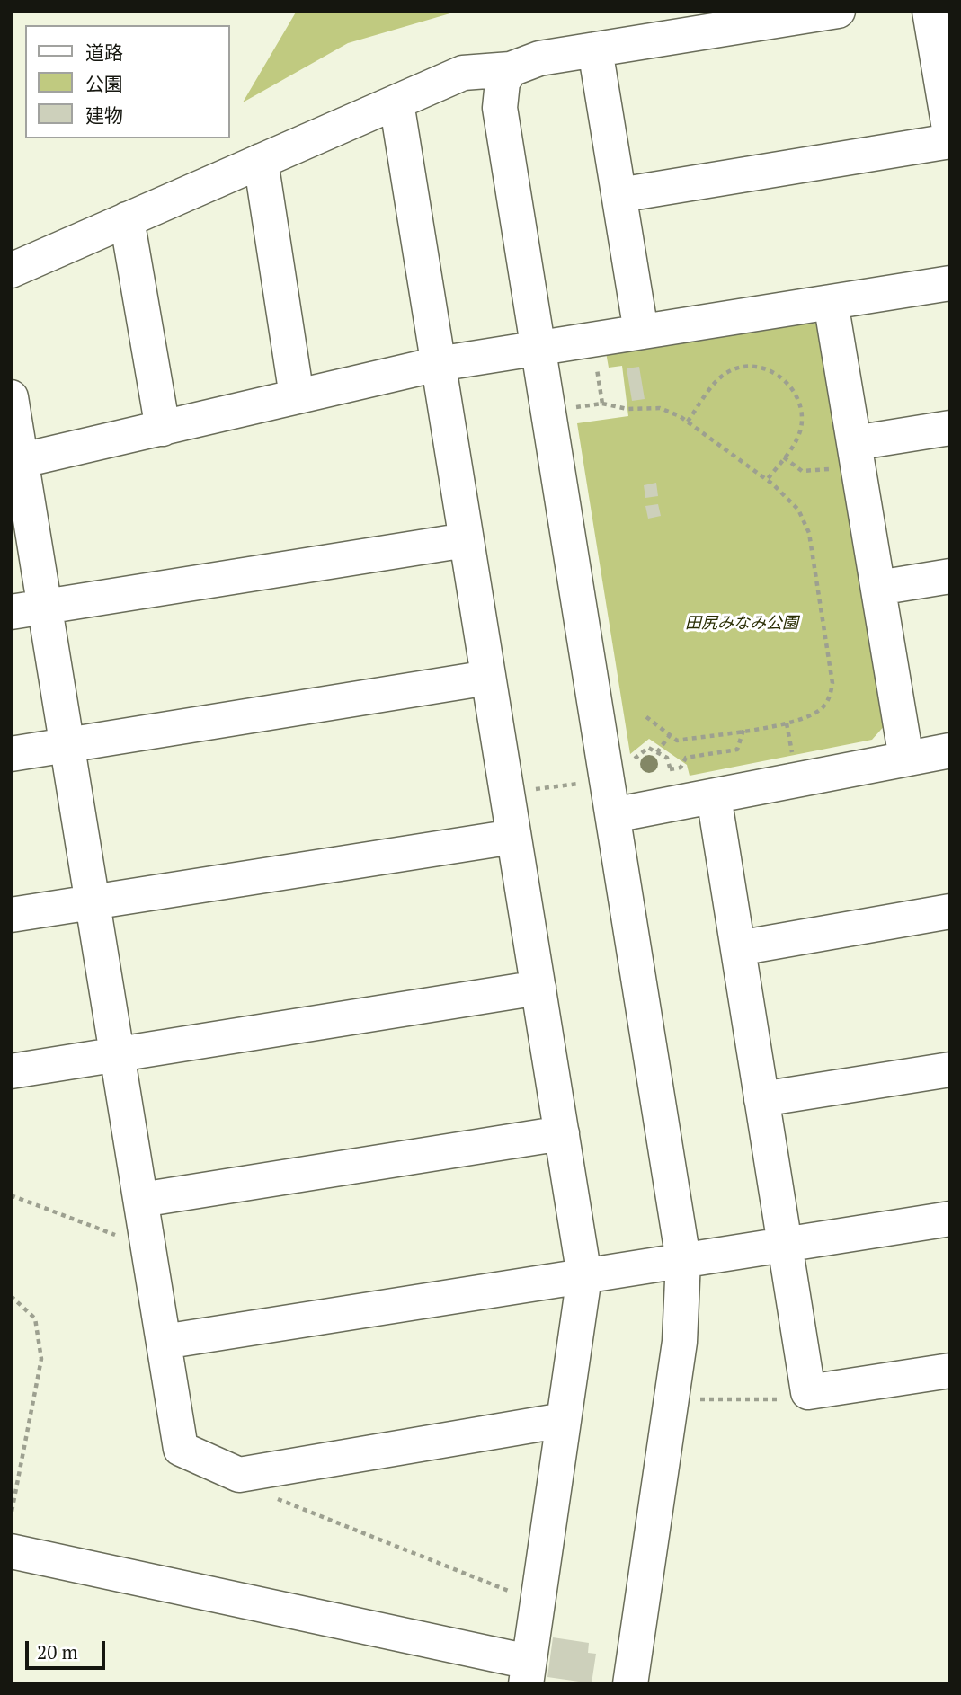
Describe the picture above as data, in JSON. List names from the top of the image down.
{
  "parks": ["田尻みなみ公園"],
  "legend": ["道路", "公園", "建物"],
  "scale_bar": "20 m"
}
